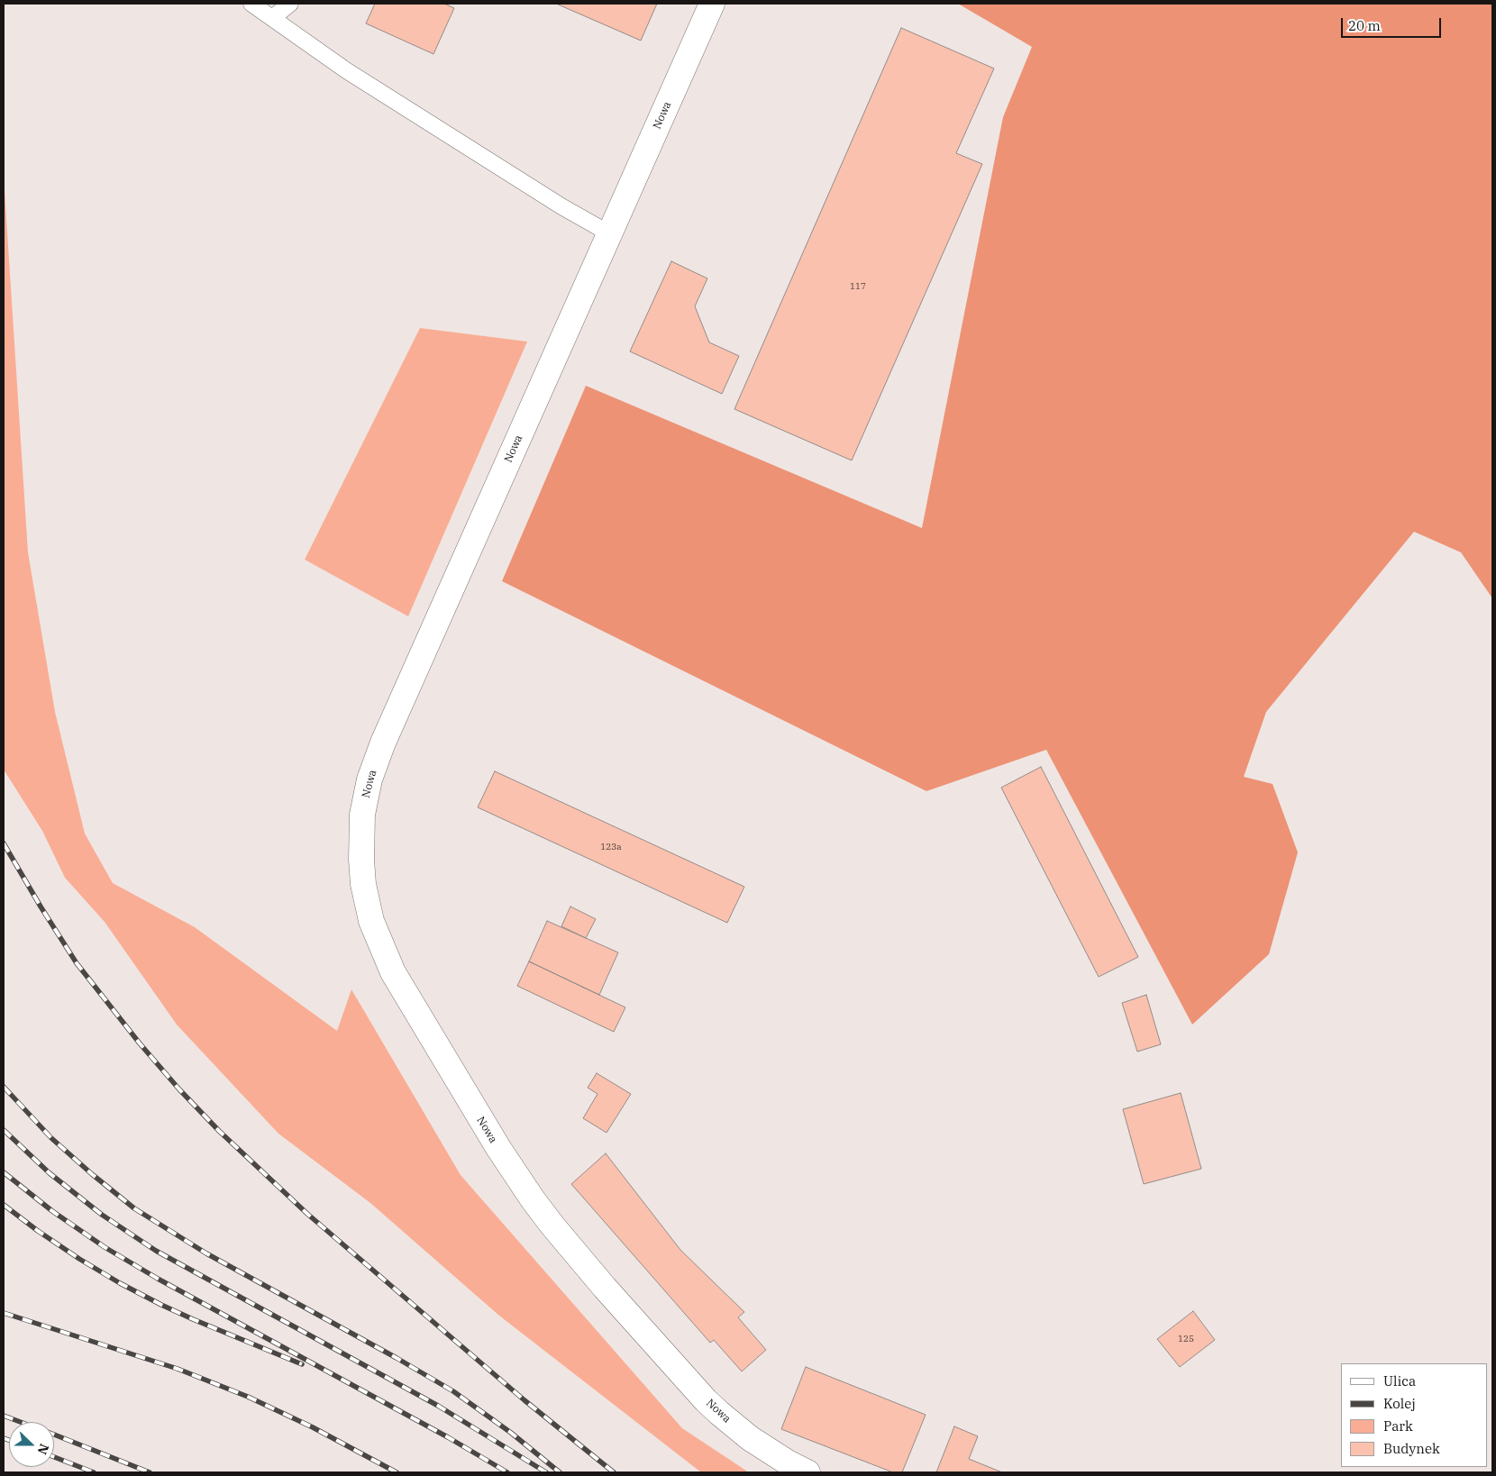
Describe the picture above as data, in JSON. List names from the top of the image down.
{
  "streets": {
    "street": ["Nowa"]
  },
  "house_numbers": ["117", "123a", "125"],
  "legend": [
    "Ulica",
    "Kolej",
    "Park",
    "Budynek"
  ],
  "scale_bar": "20 m",
  "north": "right"
}
